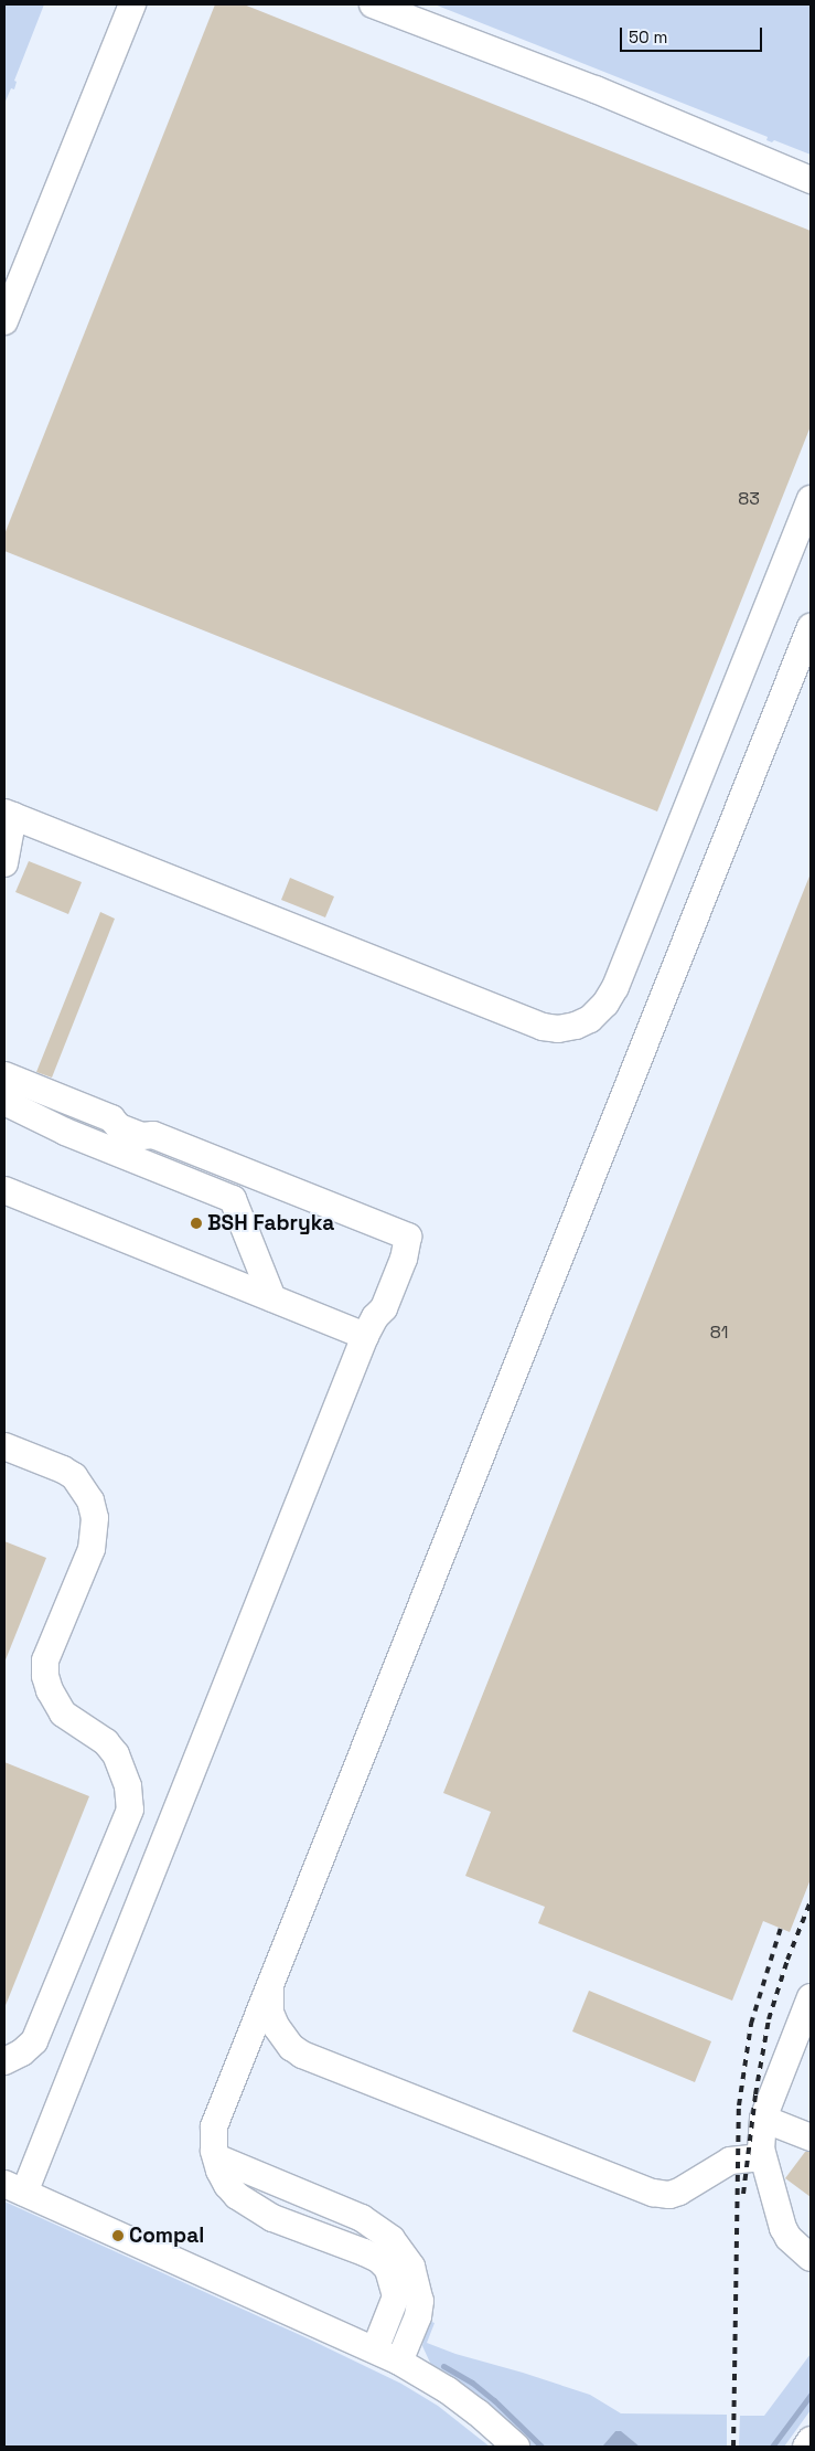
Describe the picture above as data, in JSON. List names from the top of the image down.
{
  "places": ["BSH Fabryka", "Compal"],
  "house_numbers": ["83", "81"],
  "scale_bar": "50 m"
}
